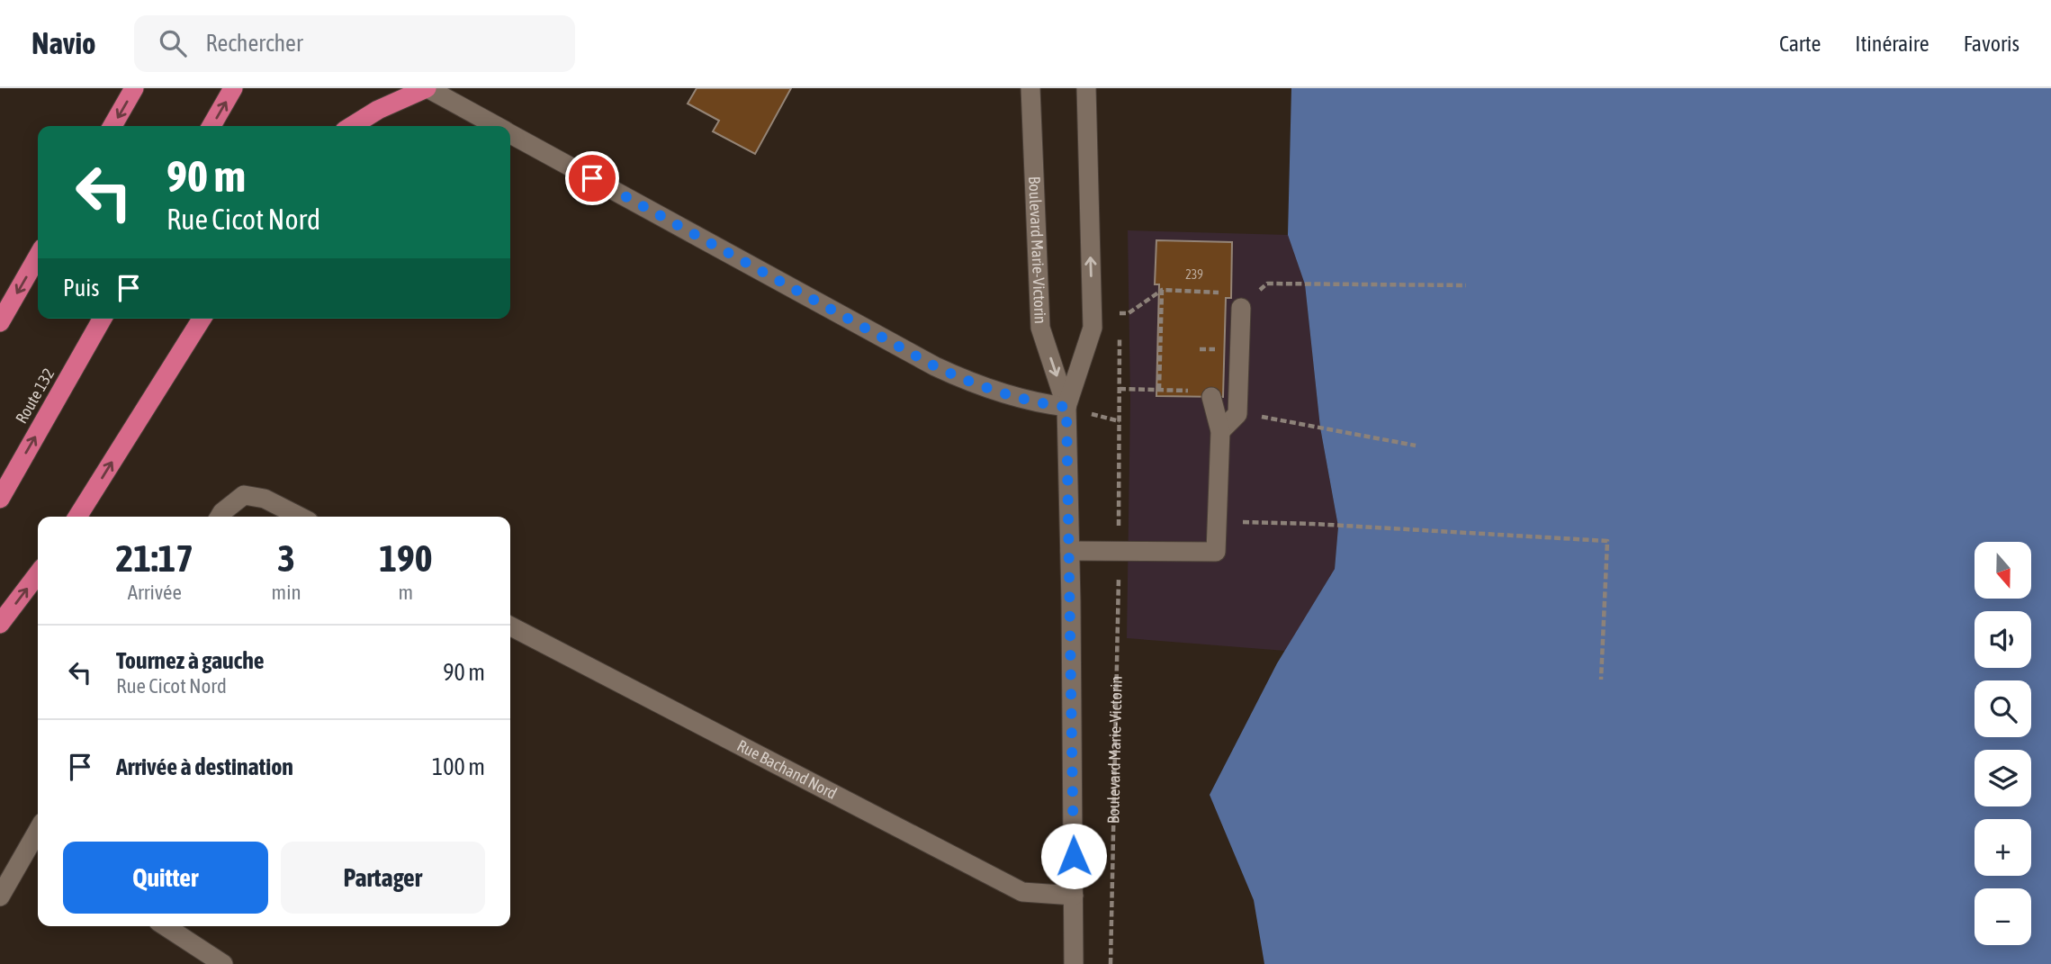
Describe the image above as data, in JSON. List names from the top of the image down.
{
  "streets": {
    "highway": ["Route 132"],
    "street": ["Boulevard Marie-Victorin", "Rue Bachand Nord"]
  },
  "crossings": [
    ["Boulevard Marie-Victorin", "Rue Bachand Nord"]
  ],
  "house_numbers": ["239"],
  "north": "bottom",
  "page": {
    "header": "Navio",
    "search": "Rechercher",
    "nav": ["Carte", "Itinéraire", "Favoris"],
    "turn": ["90 m", "Rue Cicot Nord"],
    "then": "Puis",
    "eta": [
      "21:17",
      "Arrivée",
      "3",
      "min",
      "190",
      "m"
    ],
    "map_buttons": ["+", "−"],
    "list": [
      {
        "name": "Tournez à gauche",
        "note": "Rue Cicot Nord",
        "value": "90 m"
      },
      {
        "name": "Arrivée à destination",
        "value": "100 m"
      }
    ],
    "buttons": ["Quitter", "Partager"]
  }
}
